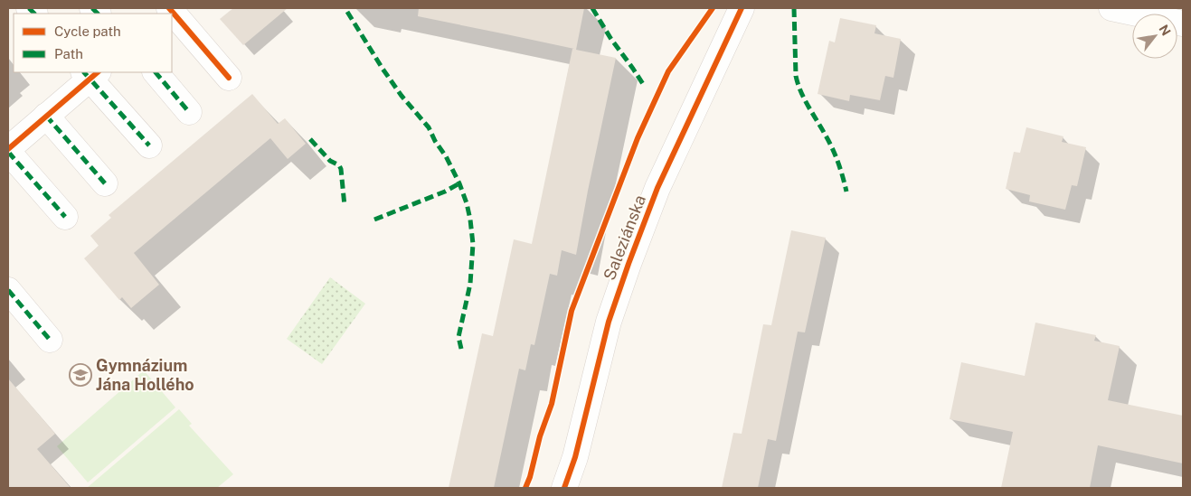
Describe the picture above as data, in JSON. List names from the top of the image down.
{
  "streets": {
    "street": ["Saleziánska"]
  },
  "places": {
    "school or university": ["Gymnázium Jána Hollého"]
  },
  "legend": ["Cycle path", "Path"],
  "north": "top right"
}
